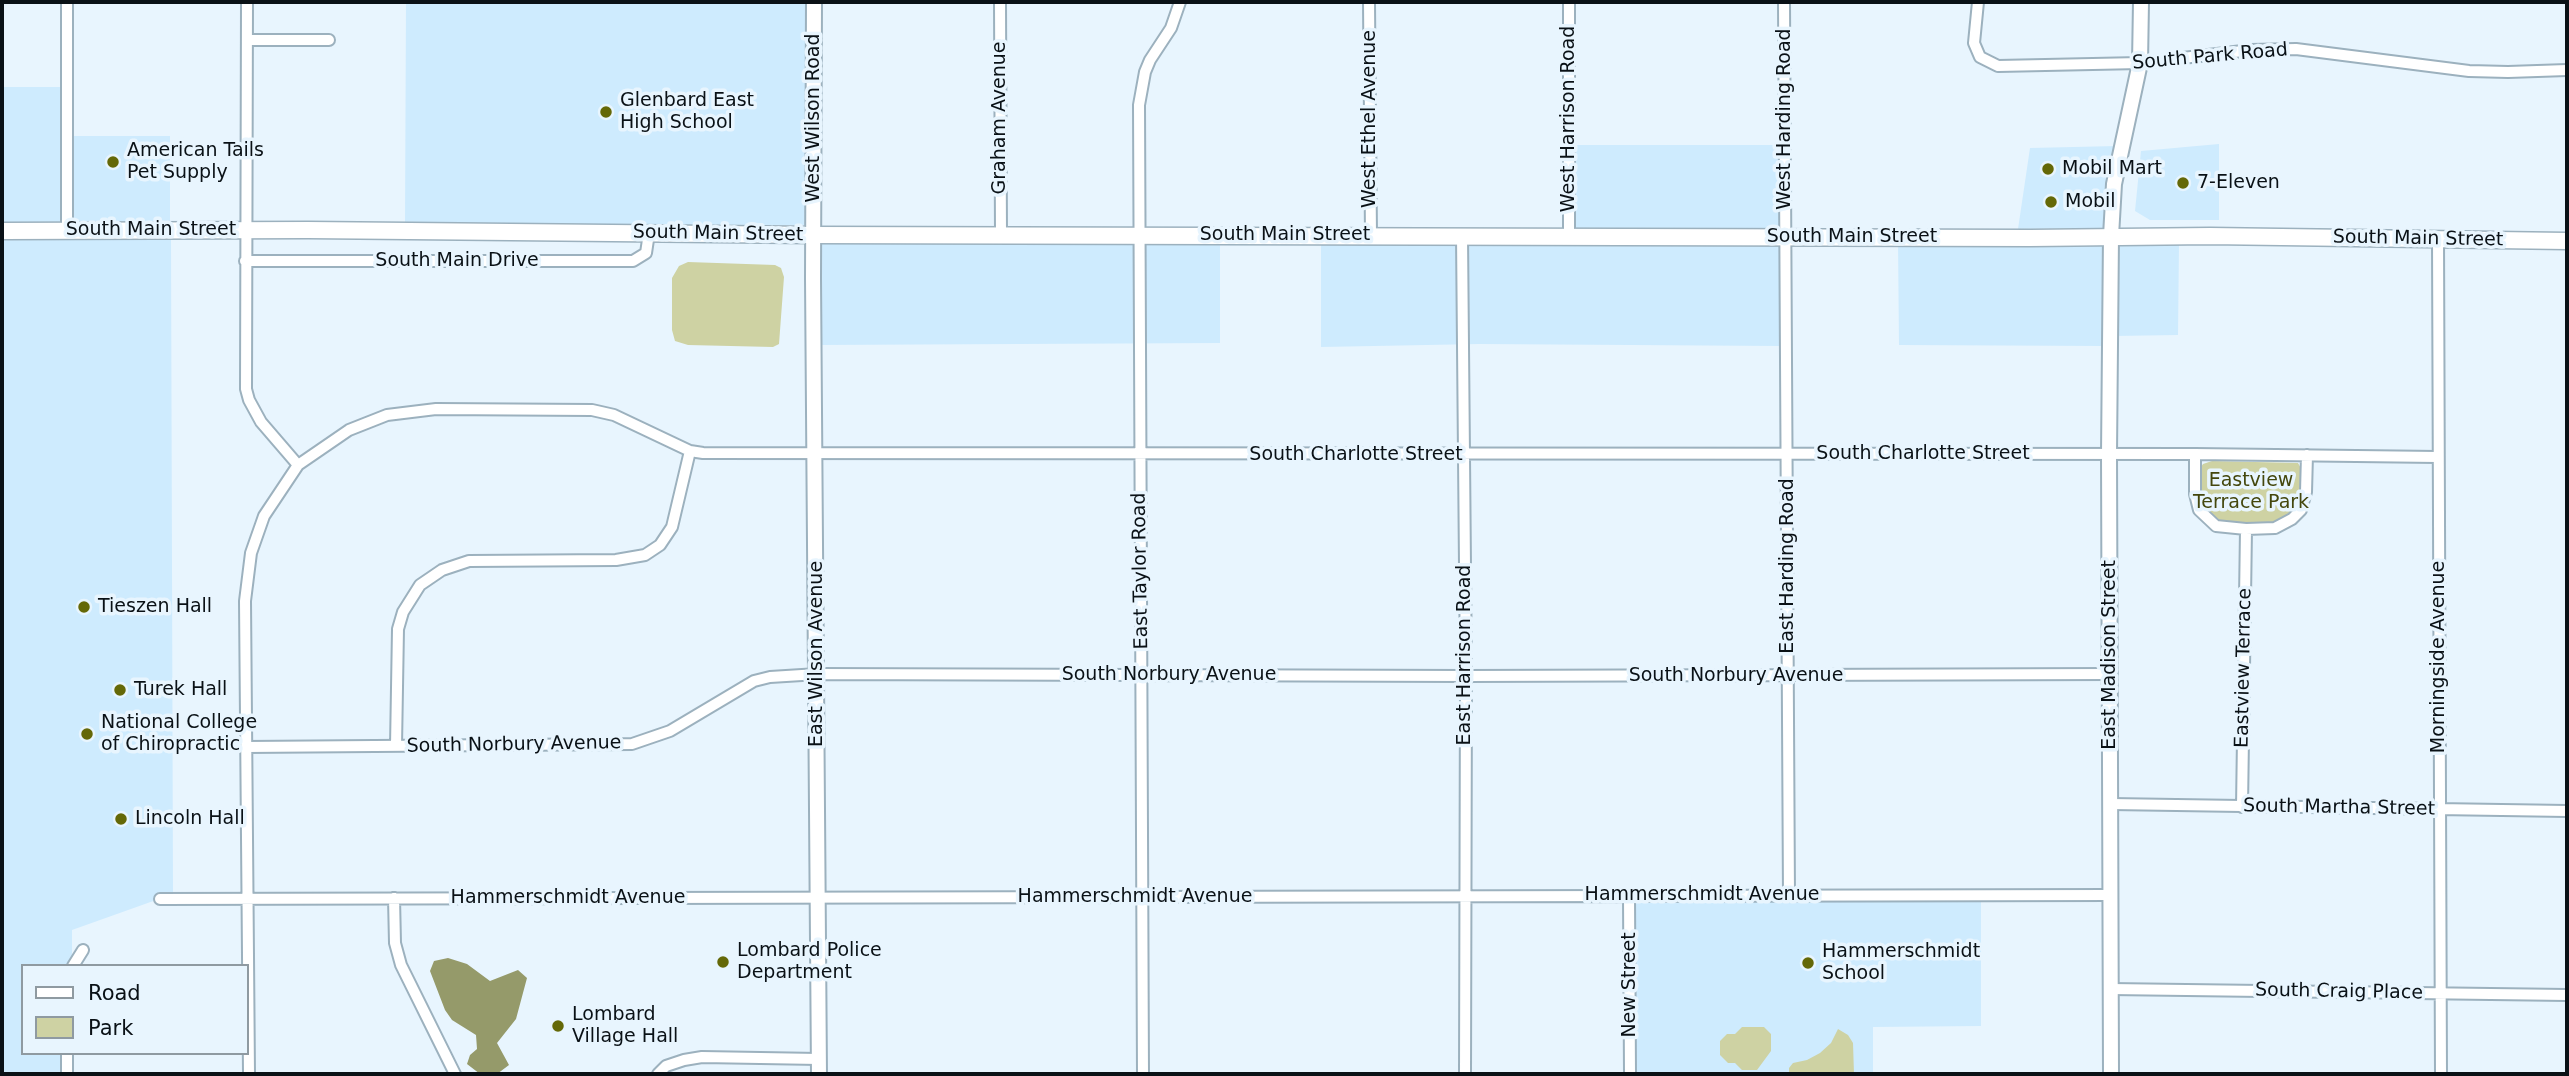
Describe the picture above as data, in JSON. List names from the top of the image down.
{
  "streets": {
    "main road": ["South Main Street"],
    "street": [
      "South Park Road",
      "West Wilson Road",
      "Graham Avenue",
      "West Ethel Avenue",
      "West Harrison Road",
      "West Harding Road",
      "South Main Drive",
      "South Charlotte Street",
      "East Harding Road",
      "East Taylor Road",
      "East Wilson Avenue",
      "East Harrison Road",
      "East Madison Street",
      "Morningside Avenue",
      "Eastview Terrace",
      "South Norbury Avenue",
      "South Martha Street",
      "Hammerschmidt Avenue",
      "New Street",
      "South Craig Place"
    ]
  },
  "crossings": [
    ["South Park Road", "East Madison Street"],
    ["West Wilson Road", "South Main Street"],
    ["West Wilson Road", "East Wilson Avenue"],
    ["Graham Avenue", "South Main Street"],
    ["West Ethel Avenue", "South Main Street"],
    ["West Harrison Road", "South Main Street"],
    ["West Harding Road", "South Main Street"],
    ["West Harding Road", "East Harding Road"],
    ["South Main Street", "South Main Drive"],
    ["South Main Street", "East Harding Road"],
    ["South Main Street", "East Taylor Road"],
    ["South Main Street", "East Wilson Avenue"],
    ["South Main Street", "East Harrison Road"],
    ["South Main Street", "East Madison Street"],
    ["South Main Street", "Morningside Avenue"],
    ["South Charlotte Street", "East Harding Road"],
    ["South Charlotte Street", "East Taylor Road"],
    ["South Charlotte Street", "East Wilson Avenue"],
    ["South Charlotte Street", "East Harrison Road"],
    ["South Charlotte Street", "East Madison Street"],
    ["South Charlotte Street", "Morningside Avenue"],
    ["East Harding Road", "South Norbury Avenue"],
    ["East Harding Road", "Hammerschmidt Avenue"],
    ["East Taylor Road", "South Norbury Avenue"],
    ["East Taylor Road", "Hammerschmidt Avenue"],
    ["East Wilson Avenue", "South Norbury Avenue"],
    ["East Wilson Avenue", "Hammerschmidt Avenue"],
    ["East Harrison Road", "South Norbury Avenue"],
    ["East Harrison Road", "Hammerschmidt Avenue"],
    ["East Madison Street", "South Norbury Avenue"],
    ["East Madison Street", "South Martha Street"],
    ["East Madison Street", "Hammerschmidt Avenue"],
    ["East Madison Street", "South Craig Place"],
    ["Morningside Avenue", "South Martha Street"],
    ["Morningside Avenue", "South Craig Place"],
    ["Eastview Terrace", "South Martha Street"],
    ["Hammerschmidt Avenue", "New Street"]
  ],
  "parks": ["Eastview Terrace Park"],
  "places": [
    "Glenbard East High School",
    "American Tails Pet Supply",
    "Mobil Mart",
    "7-Eleven",
    "Mobil",
    "Tieszen Hall",
    "Turek Hall",
    "National College of Chiropractic",
    "Lincoln Hall",
    "Lombard Police Department",
    "Hammerschmidt School",
    "Lombard Village Hall"
  ],
  "legend": ["Road", "Park"]
}
